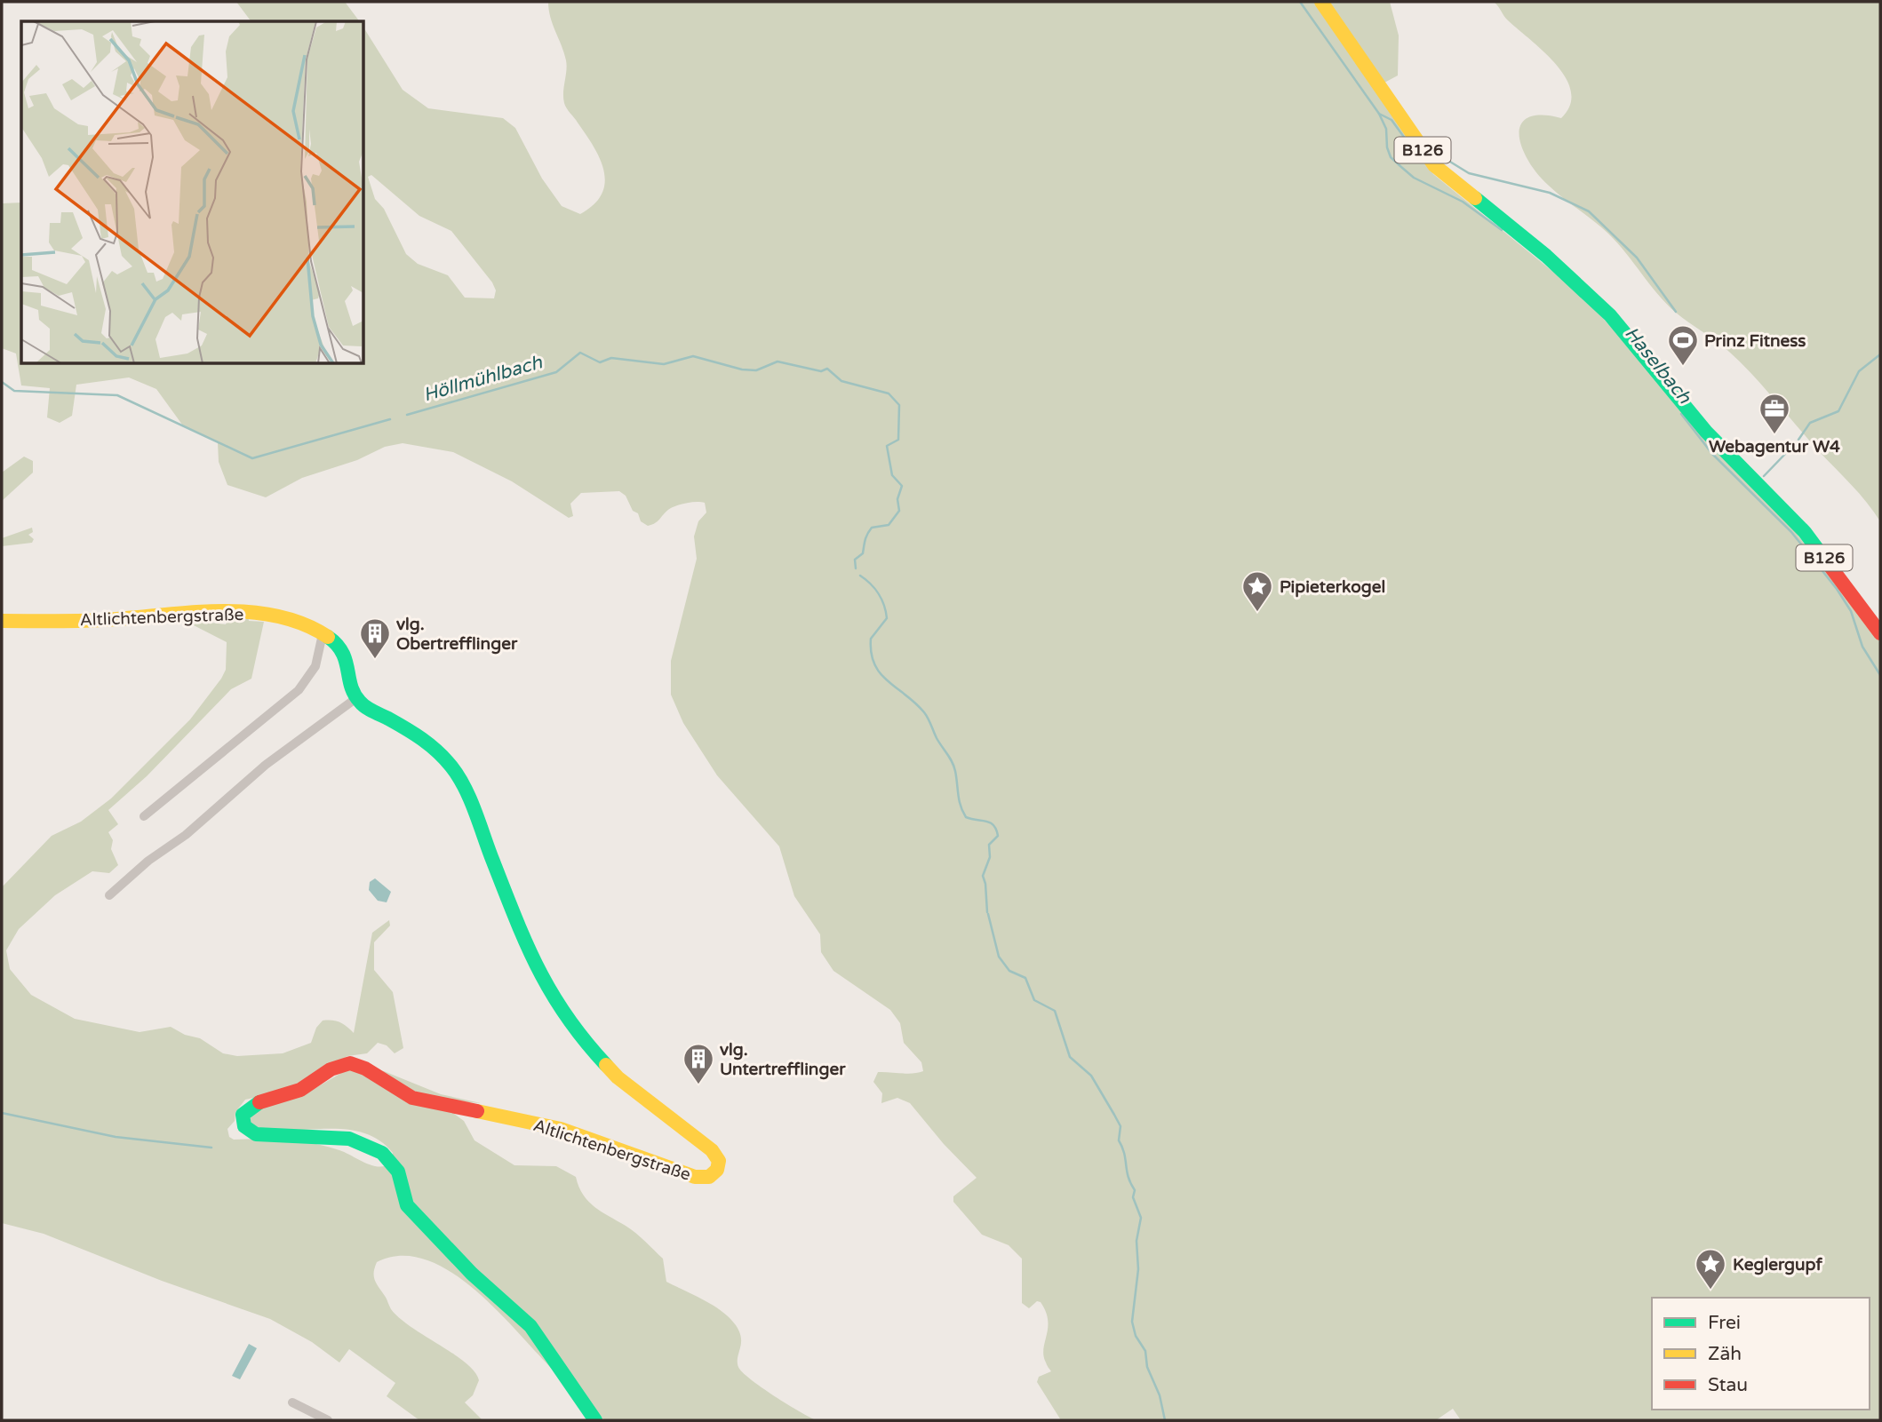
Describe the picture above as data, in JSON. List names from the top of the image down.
{
  "streets": {
    "street": ["B126", "Altlichtenbergstraße"]
  },
  "water": ["Haselbach", "Höllmühlbach"],
  "places": {
    "sports": ["Prinz Fitness"],
    "office": ["Webagentur W4"],
    "place": ["Pipieterkogel", "Keglergupf"],
    "building": ["vlg. Obertrefflinger", "vlg. Untertrefflinger"]
  },
  "legend": ["Frei", "Zäh", "Stau"]
}
